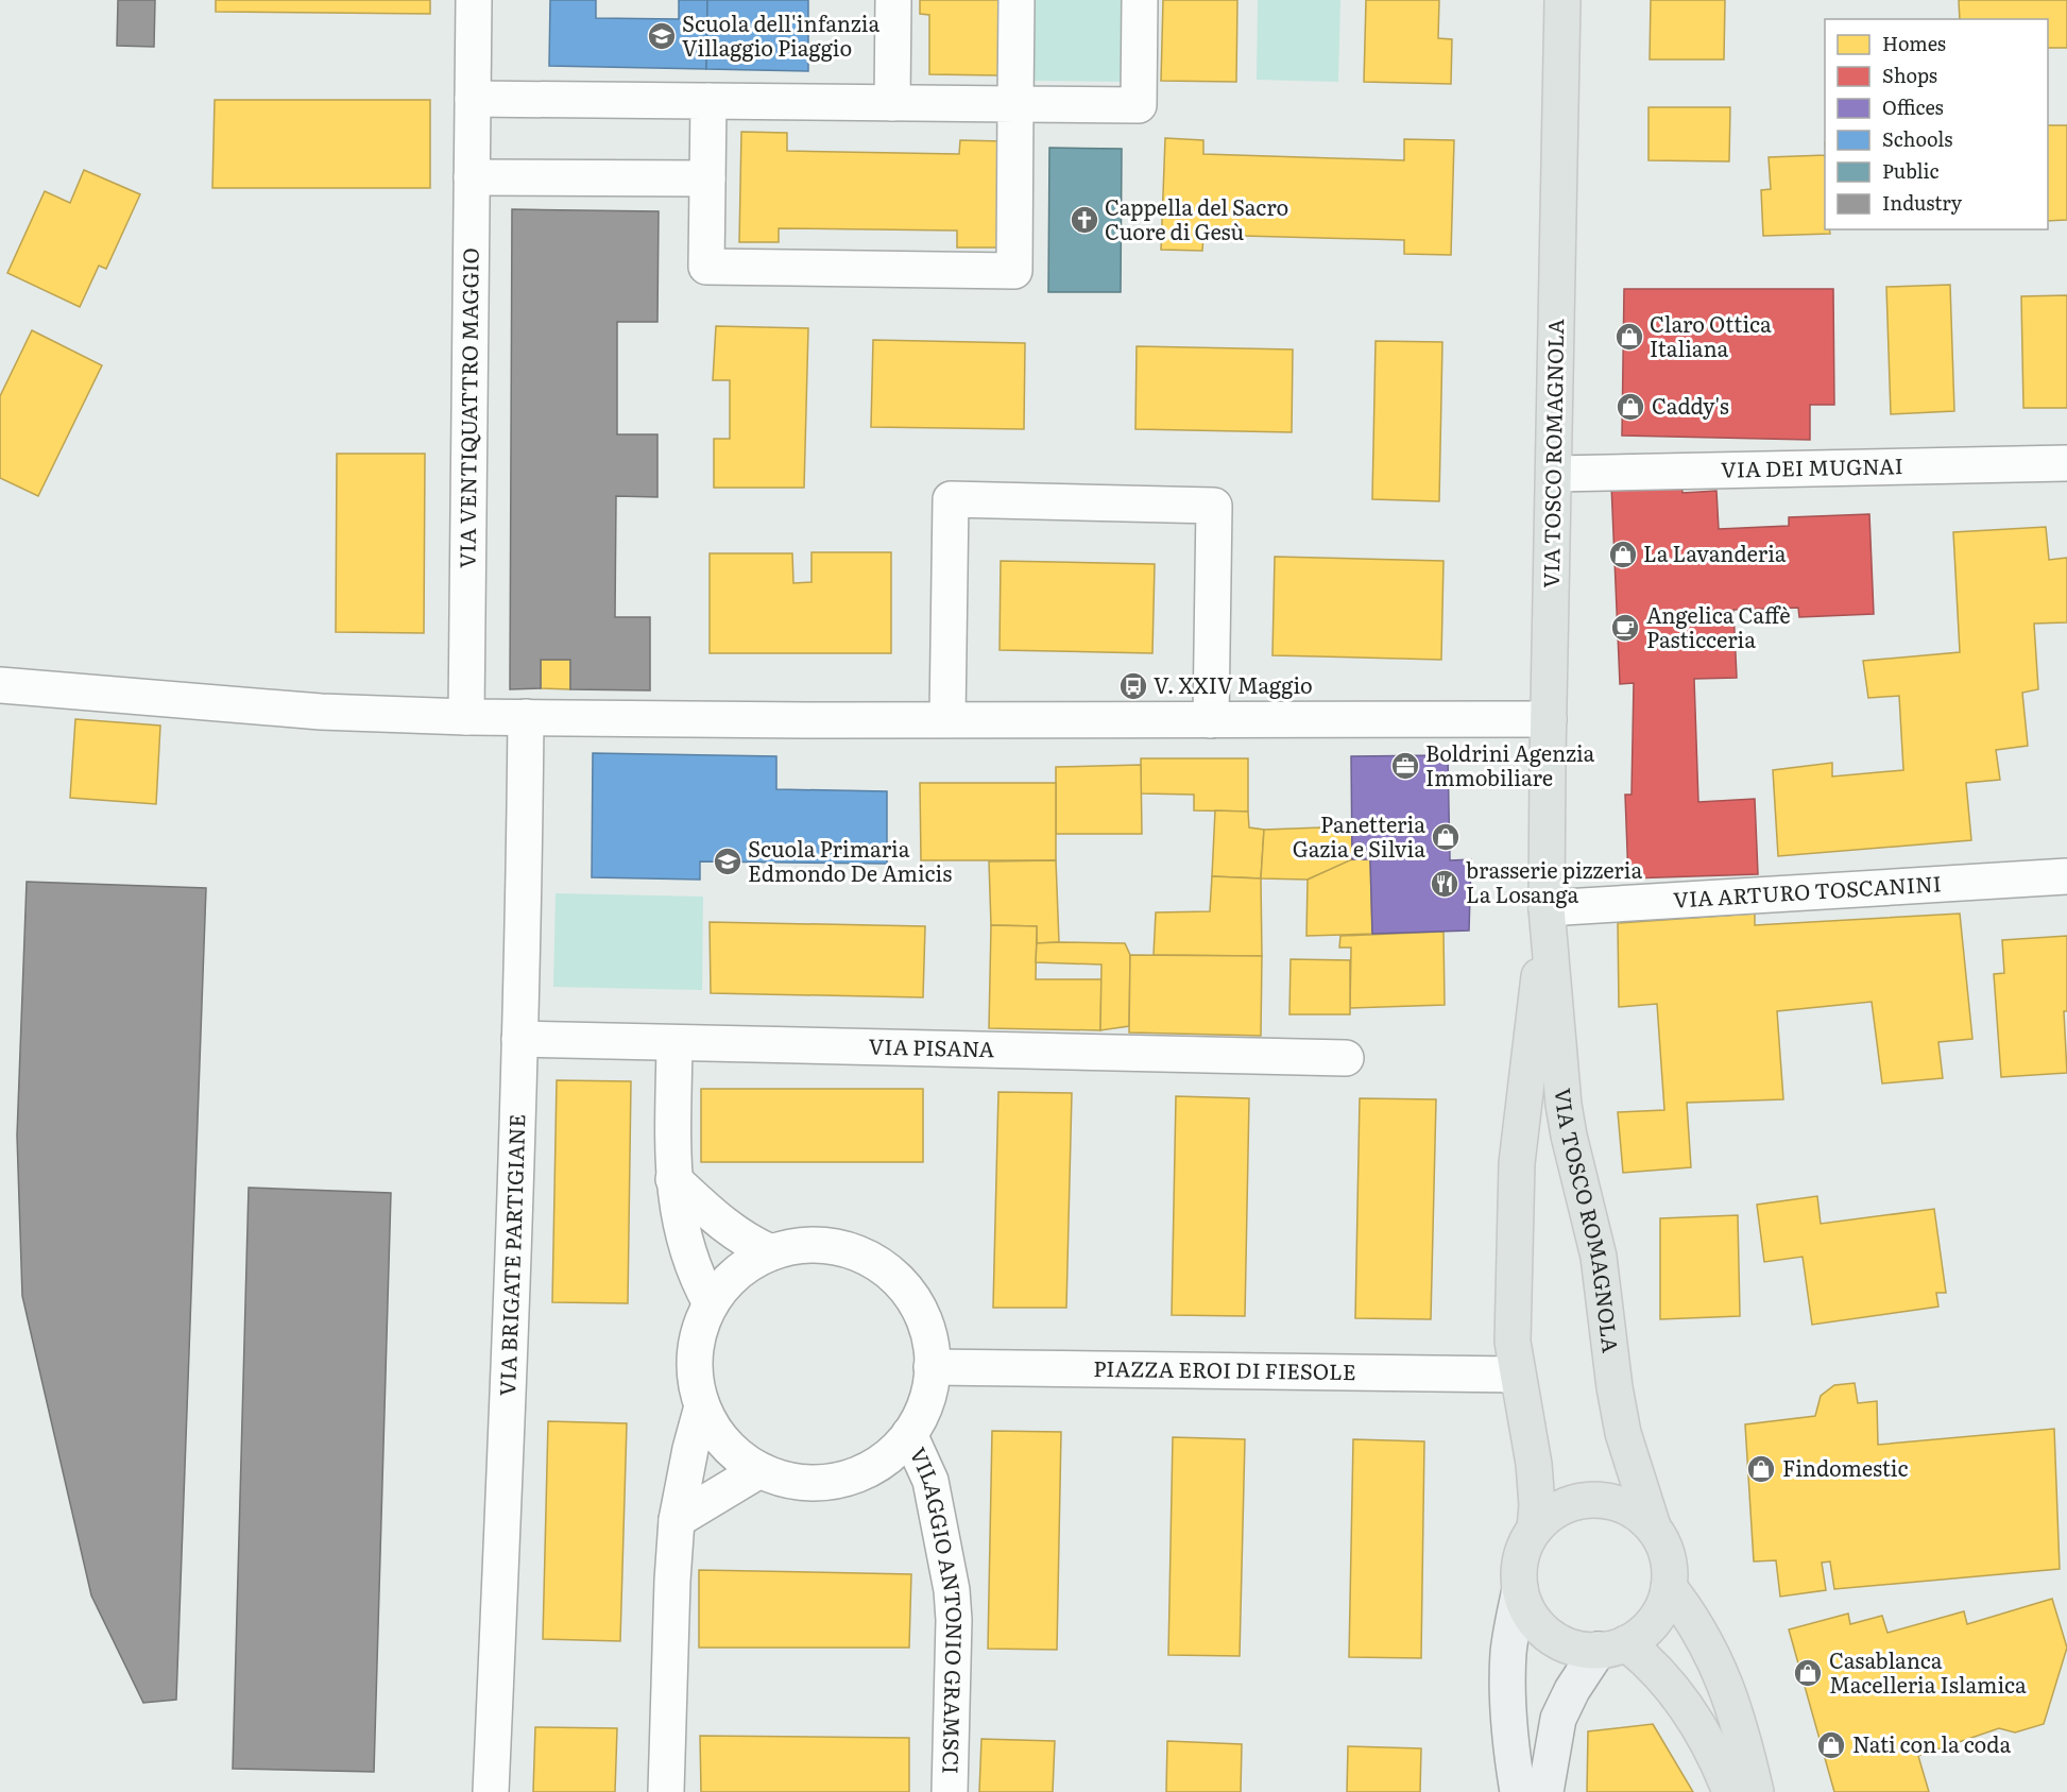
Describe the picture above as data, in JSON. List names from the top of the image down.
{
  "streets": {
    "main road": ["VIA TOSCO ROMAGNOLA"],
    "street": [
      "VIA VENTIQUATTRO MAGGIO",
      "VIA DEI MUGNAI",
      "VIA ARTURO TOSCANINI",
      "VIA PISANA",
      "VIA BRIGATE PARTIGIANE",
      "PIAZZA EROI DI FIESOLE",
      "VILAGGIO ANTONIO GRAMSCI"
    ]
  },
  "crossings": [
    ["VIA TOSCO ROMAGNOLA", "VIA DEI MUGNAI"],
    ["VIA TOSCO ROMAGNOLA", "VIA ARTURO TOSCANINI"],
    ["VIA TOSCO ROMAGNOLA", "PIAZZA EROI DI FIESOLE"],
    ["VIA PISANA", "VIA BRIGATE PARTIGIANE"]
  ],
  "places": {
    "school or university": ["Scuola dell'infanzia Villaggio Piaggio", "Scuola Primaria Edmondo De Amicis"],
    "church": ["Cappella del Sacro Cuore di Gesù"],
    "shop": [
      "Claro Ottica Italiana",
      "Caddy's",
      "La Lavanderia",
      "Panetteria Gazia e Silvia",
      "Findomestic",
      "Casablanca Macelleria Islamica",
      "Nati con la coda"
    ],
    "cafe": ["Angelica Caffè Pasticceria"],
    "bus stop": ["V. XXIV Maggio"],
    "office": ["Boldrini Agenzia Immobiliare"],
    "restaurant": ["brasserie pizzeria La Losanga"]
  },
  "legend": [
    "Homes",
    "Shops",
    "Offices",
    "Schools",
    "Public",
    "Industry"
  ]
}
